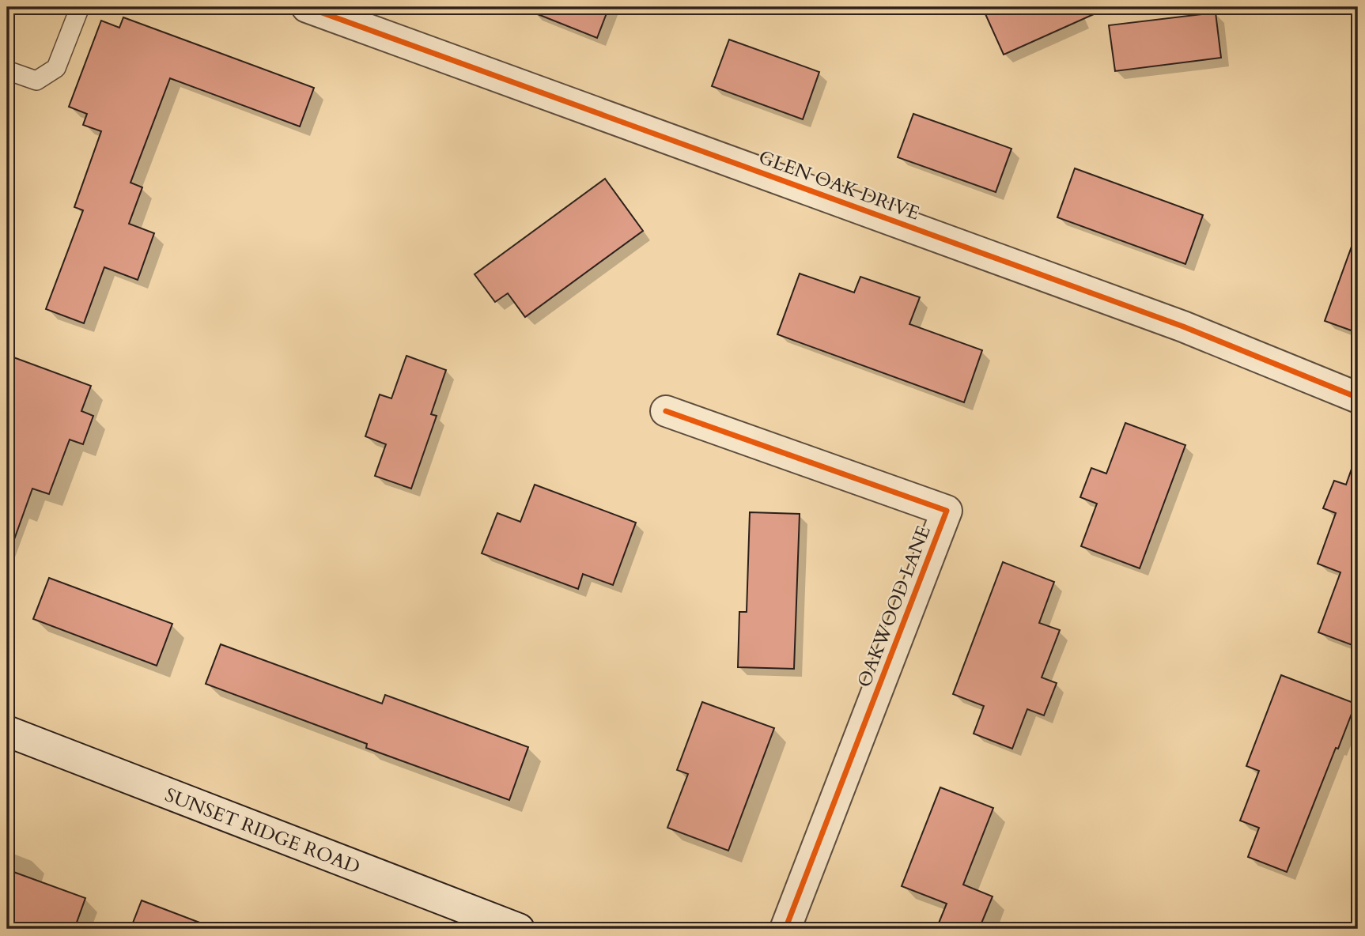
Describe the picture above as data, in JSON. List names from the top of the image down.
{
  "streets": {
    "street": ["GLEN OAK DRIVE", "OAKWOOD LANE", "SUNSET RIDGE ROAD"]
  }
}
